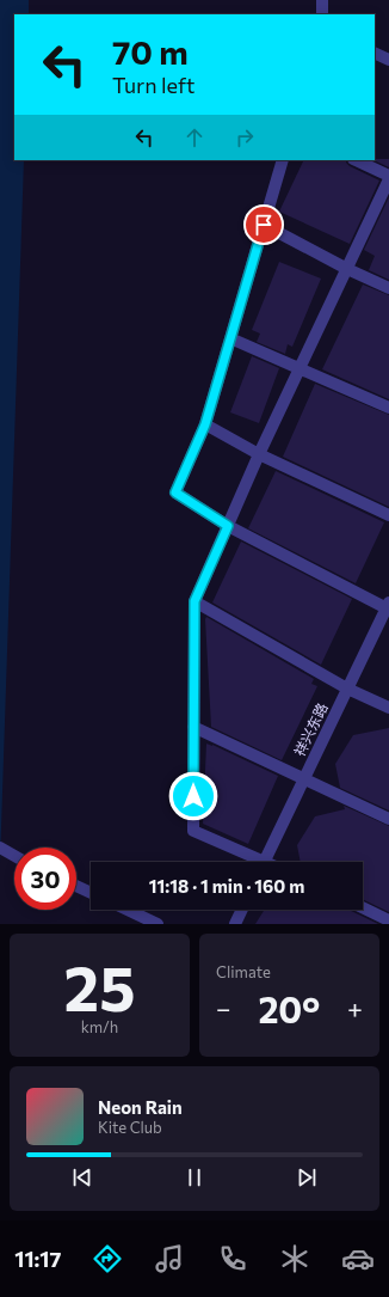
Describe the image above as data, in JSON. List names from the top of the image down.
{
  "streets": {
    "street": ["祥兴东路"]
  },
  "page": {
    "turn": ["70 m", "Turn left"],
    "limit": "30",
    "trip": "11:18 · 1 min · 160 m",
    "tile": [
      ["25", "km/h"],
      "Climate"
    ],
    "heat": ["−", "20°", "+"],
    "song": ["Neon Rain", "Kite Club"],
    "tabs": "11:17"
  }
}
